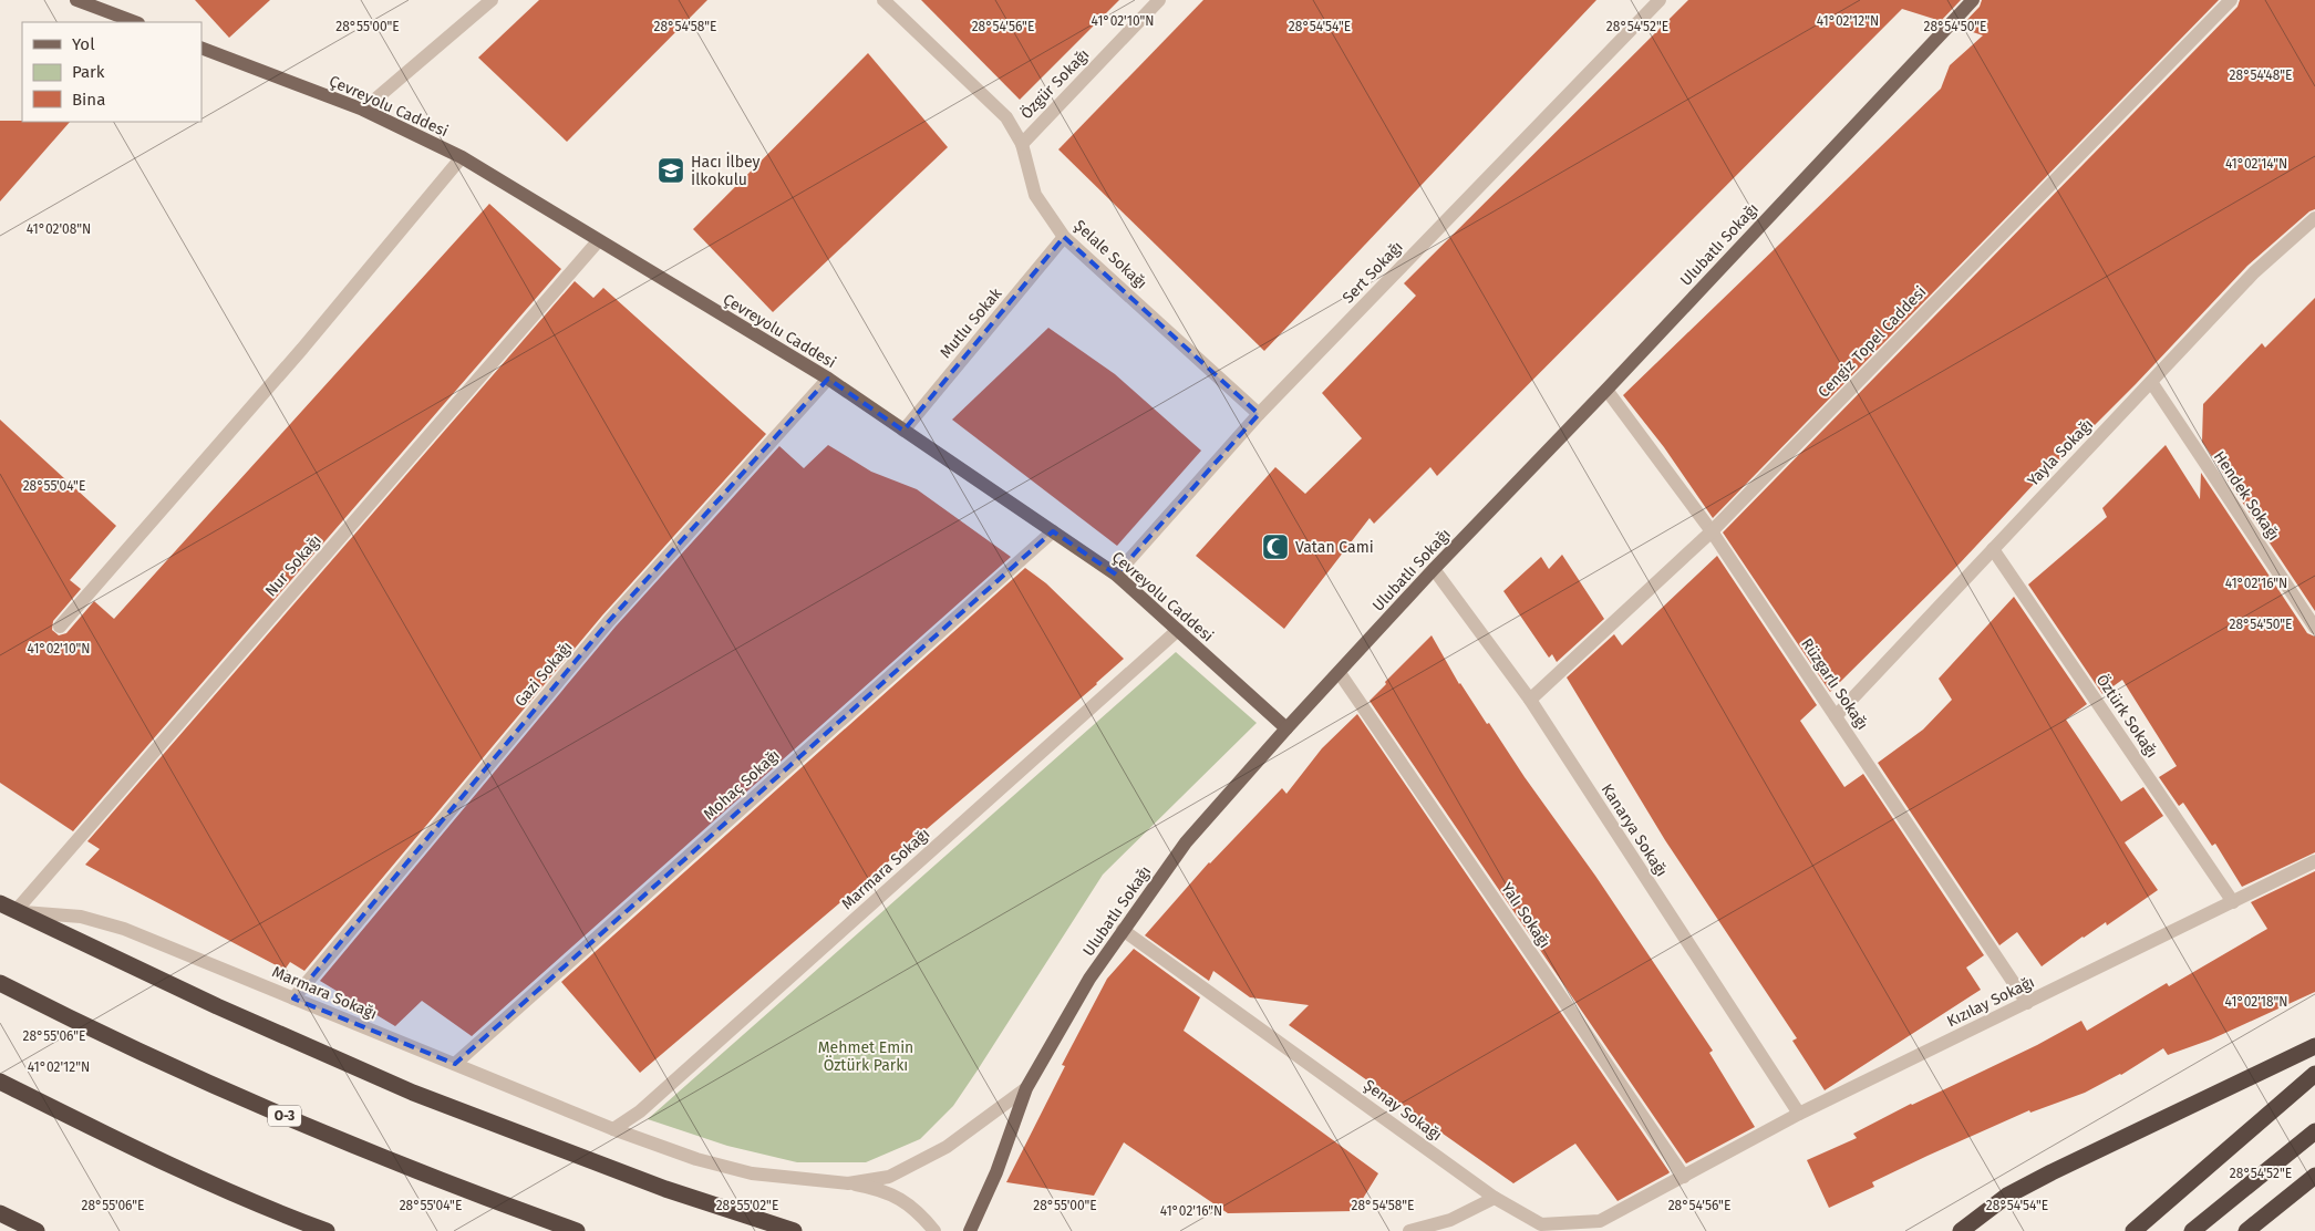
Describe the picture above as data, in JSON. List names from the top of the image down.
{
  "streets": {
    "highway": ["O-3"],
    "main road": ["Çevreyolu Caddesi", "Ulubatlı Sokağı"],
    "street": [
      "Özgür Sokağı",
      "Şelale Sokağı",
      "Sert Sokağı",
      "Mutlu Sokak",
      "Cengiz Topel Caddesi",
      "Yayla Sokağı",
      "Hendek Sokağı",
      "Nur Sokağı",
      "Gazi Sokağı",
      "Rüzgarlı Sokağı",
      "Öztürk Sokağı",
      "Mohaç Sokağı",
      "Kanarya Sokağı",
      "Marmara Sokağı",
      "Yalı Sokağı",
      "Kızılay Sokağı",
      "Şenay Sokağı"
    ]
  },
  "crossings": [
    ["Özgür Sokağı", "Şelale Sokağı"],
    ["Çevreyolu Caddesi", "Ulubatlı Sokağı"],
    ["Çevreyolu Caddesi", "Sert Sokağı"],
    ["Çevreyolu Caddesi", "Mutlu Sokak"],
    ["Çevreyolu Caddesi", "Nur Sokağı"],
    ["Çevreyolu Caddesi", "Gazi Sokağı"],
    ["Çevreyolu Caddesi", "Mohaç Sokağı"],
    ["Çevreyolu Caddesi", "Marmara Sokağı"],
    ["Ulubatlı Sokağı", "Rüzgarlı Sokağı"],
    ["Ulubatlı Sokağı", "Kanarya Sokağı"],
    ["Ulubatlı Sokağı", "Marmara Sokağı"],
    ["Ulubatlı Sokağı", "Yalı Sokağı"],
    ["Ulubatlı Sokağı", "Şenay Sokağı"],
    ["Şelale Sokağı", "Sert Sokağı"],
    ["Şelale Sokağı", "Mutlu Sokak"],
    ["Cengiz Topel Caddesi", "Rüzgarlı Sokağı"],
    ["Cengiz Topel Caddesi", "Kanarya Sokağı"],
    ["Yayla Sokağı", "Hendek Sokağı"],
    ["Yayla Sokağı", "Rüzgarlı Sokağı"],
    ["Yayla Sokağı", "Öztürk Sokağı"],
    ["Nur Sokağı", "Marmara Sokağı"],
    ["Gazi Sokağı", "Marmara Sokağı"],
    ["Rüzgarlı Sokağı", "Kızılay Sokağı"],
    ["Öztürk Sokağı", "Kızılay Sokağı"],
    ["Mohaç Sokağı", "Marmara Sokağı"],
    ["Kanarya Sokağı", "Kızılay Sokağı"],
    ["Yalı Sokağı", "Kızılay Sokağı"],
    ["Yalı Sokağı", "Şenay Sokağı"],
    ["Kızılay Sokağı", "Şenay Sokağı"]
  ],
  "parks": ["Mehmet Emin Öztürk Parkı"],
  "places": {
    "school or university": ["Hacı İlbey İlkokulu"],
    "mosque": ["Vatan Cami"]
  },
  "legend": ["Yol", "Park", "Bina"],
  "coordinates": [
    "41°02'10\"N",
    "41°02'12\"N",
    "28°55'00\"E",
    "28°54'58\"E",
    "28°54'56\"E",
    "28°54'50\"E",
    "28°54'54\"E",
    "28°54'52\"E",
    "28°54'48\"E",
    "41°02'14\"N",
    "41°02'08\"N",
    "28°55'04\"E",
    "41°02'16\"N",
    "41°02'18\"N",
    "28°55'06\"E",
    "28°55'02\"E"
  ]
}
